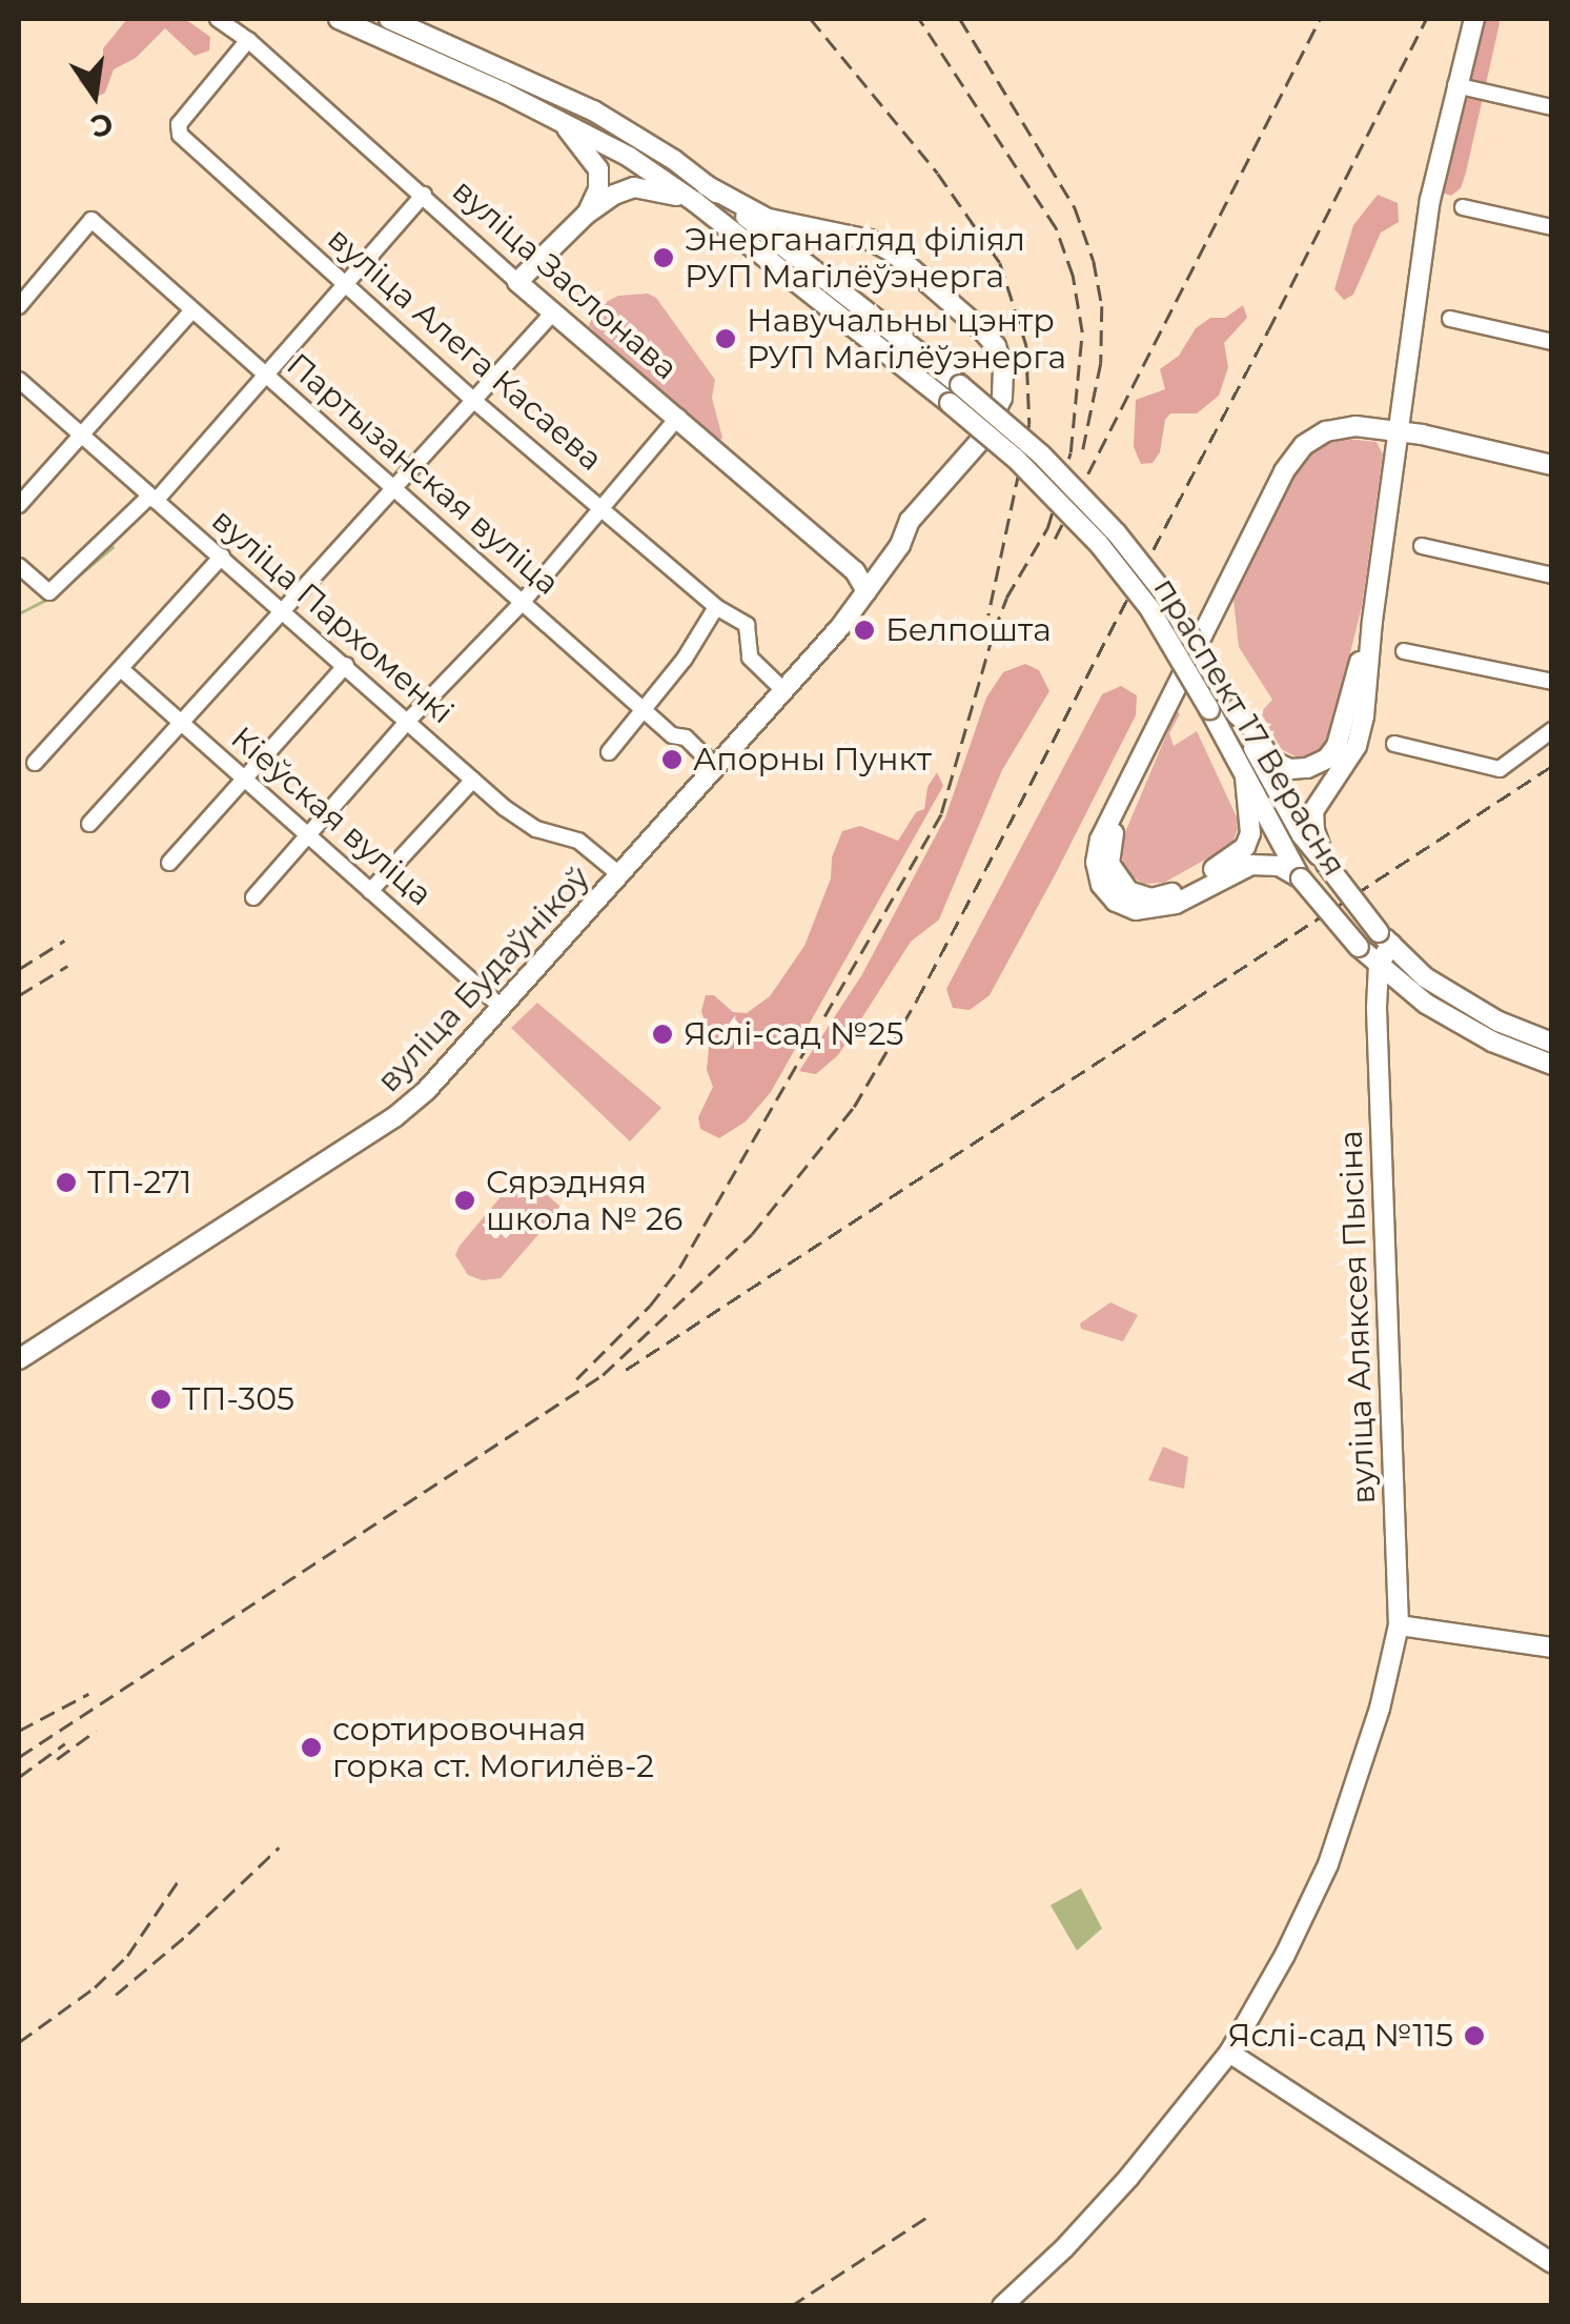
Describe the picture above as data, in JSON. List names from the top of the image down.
{
  "streets": {
    "main road": [
      "вуліца Заслонава",
      "праспект 17 Верасня",
      "вуліца Будаўнікоў",
      "вуліца Аляксея Пысіна"
    ],
    "street": [
      "вуліца Алега Касаева",
      "Партызанская вуліца",
      "вуліца Пархоменкі",
      "Кіеўская вуліца"
    ]
  },
  "crossings": [
    ["вуліца Заслонава", "вуліца Алега Касаева"],
    ["вуліца Заслонава", "вуліца Будаўнікоў"],
    ["вуліца Алега Касаева", "вуліца Будаўнікоў"],
    ["Партызанская вуліца", "вуліца Будаўнікоў"],
    ["вуліца Пархоменкі", "вуліца Будаўнікоў"],
    ["праспект 17 Верасня", "вуліца Будаўнікоў"],
    ["праспект 17 Верасня", "вуліца Аляксея Пысіна"],
    ["Кіеўская вуліца", "вуліца Будаўнікоў"]
  ],
  "places": [
    "Энерганагляд філіял РУП Магілёўэнерга",
    "Навучальны цэнтр РУП Магілёўэнерга",
    "Белпошта",
    "Апорны Пункт",
    "Яслі-сад №25",
    "ТП-271",
    "Сярэдняя школа № 26",
    "ТП-305",
    "сортировочная горка ст. Могилёв-2",
    "Яслі-сад №115"
  ],
  "north": "bottom"
}
